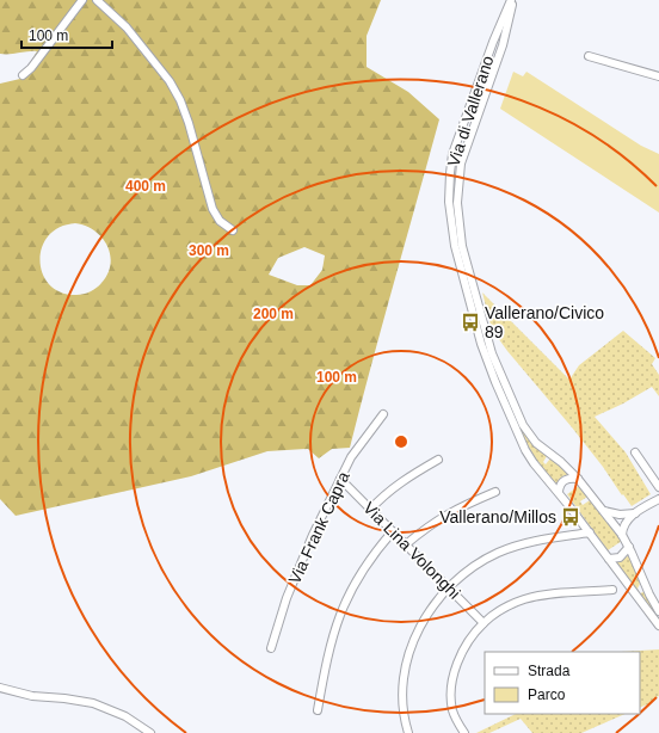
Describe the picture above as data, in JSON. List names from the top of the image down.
{
  "streets": {
    "street": ["Via di Vallerano", "Via Frank Capra", "Via Lina Volonghi"]
  },
  "crossings": [
    ["Via Frank Capra", "Via Lina Volonghi"]
  ],
  "places": {
    "bus stop": ["Vallerano/Civico 89", "Vallerano/Millos"]
  },
  "legend": ["Strada", "Parco"],
  "scale_bar": "100 m",
  "rings": [
    "400 m",
    "300 m",
    "200 m",
    "100 m"
  ]
}
